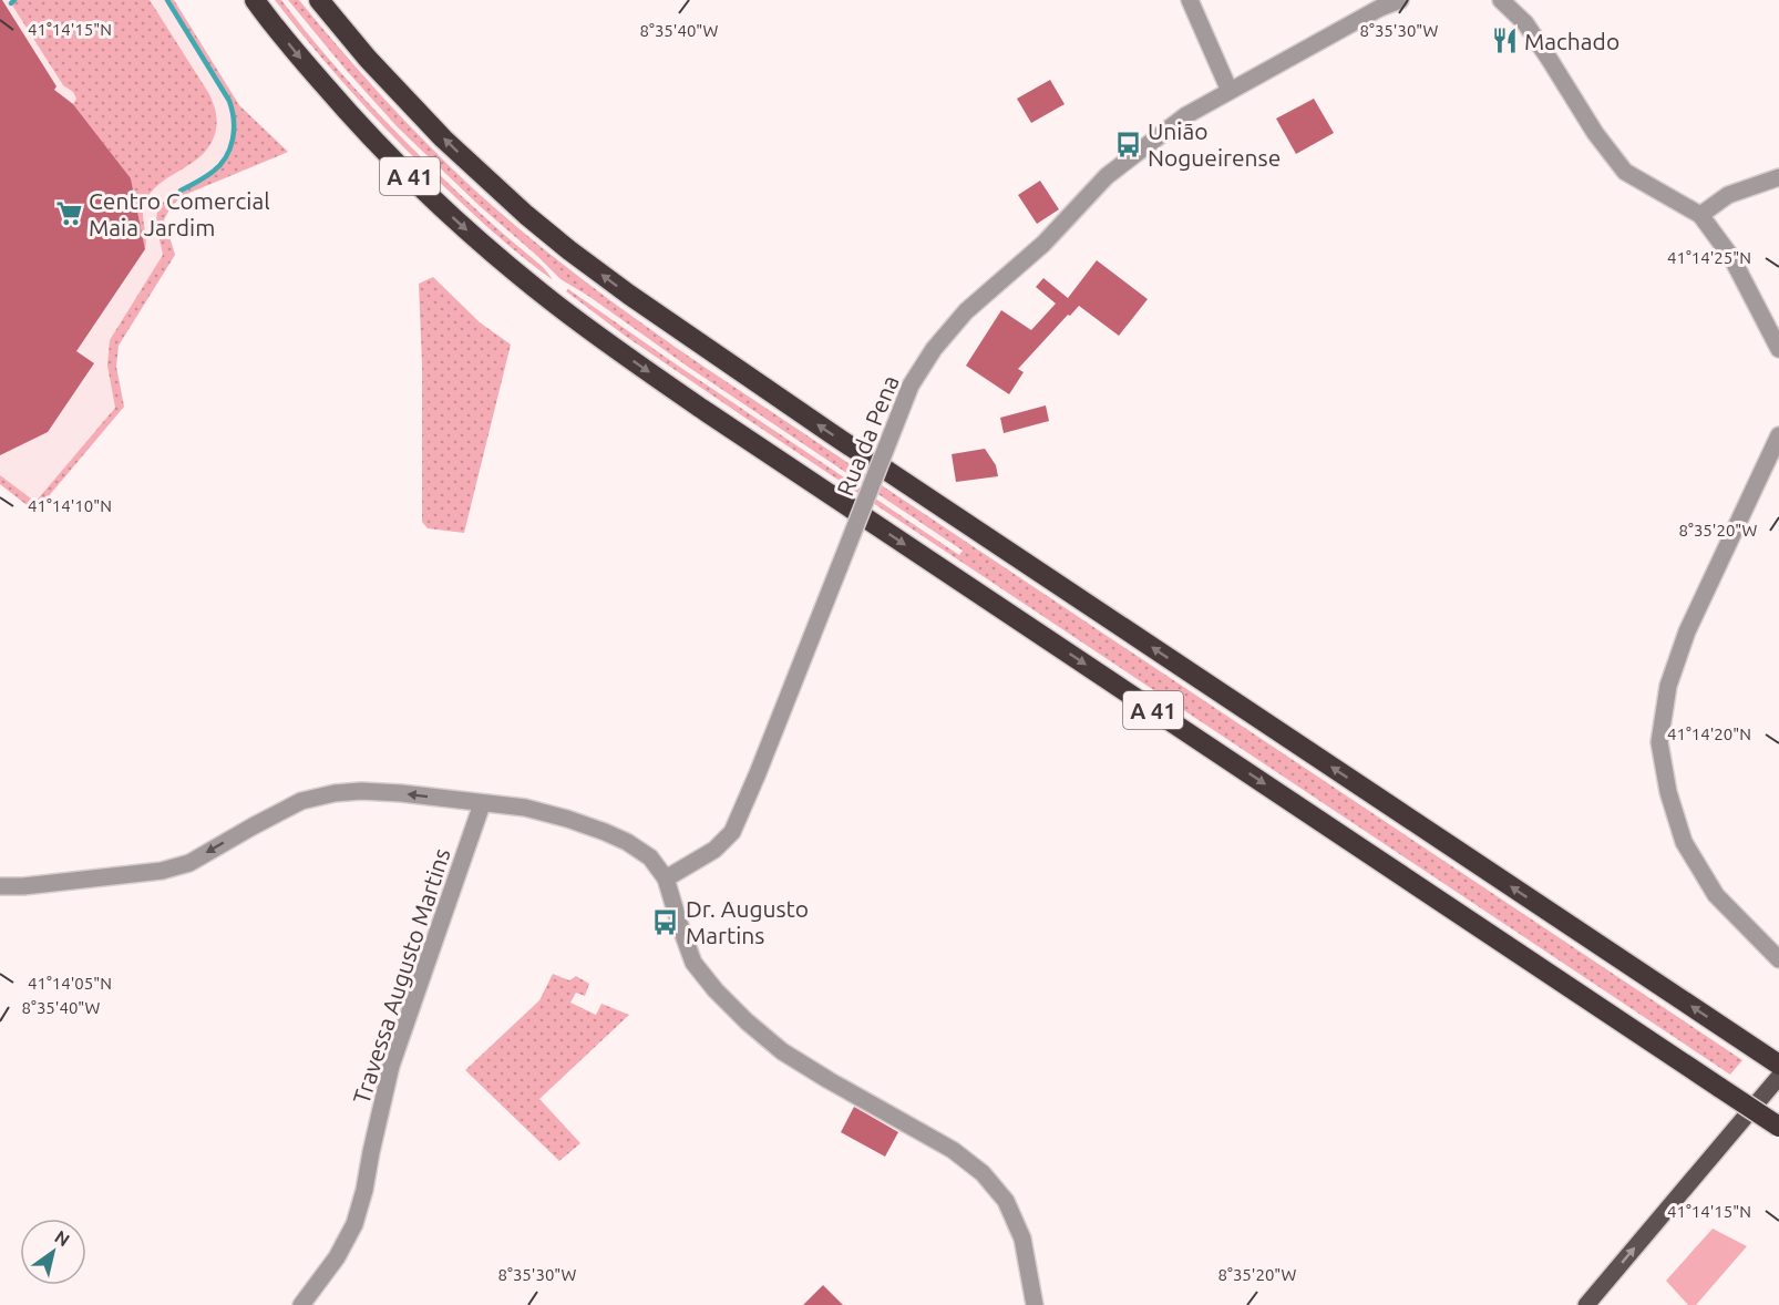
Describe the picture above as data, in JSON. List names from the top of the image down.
{
  "streets": {
    "highway": ["A 41"],
    "street": ["Rua da Pena", "Travessa Augusto Martins"]
  },
  "places": {
    "restaurant": ["Machado"],
    "bus stop": ["União Nogueirense", "Dr. Augusto Martins"],
    "supermarket": ["Centro Comercial Maia Jardim"]
  },
  "north": "top right",
  "coordinates": [
    "41°14'15\"N",
    "8°35'40\"W",
    "8°35'30\"W",
    "41°14'25\"N",
    "41°14'10\"N",
    "8°35'20\"W",
    "41°14'20\"N",
    "41°14'05\"N"
  ]
}
